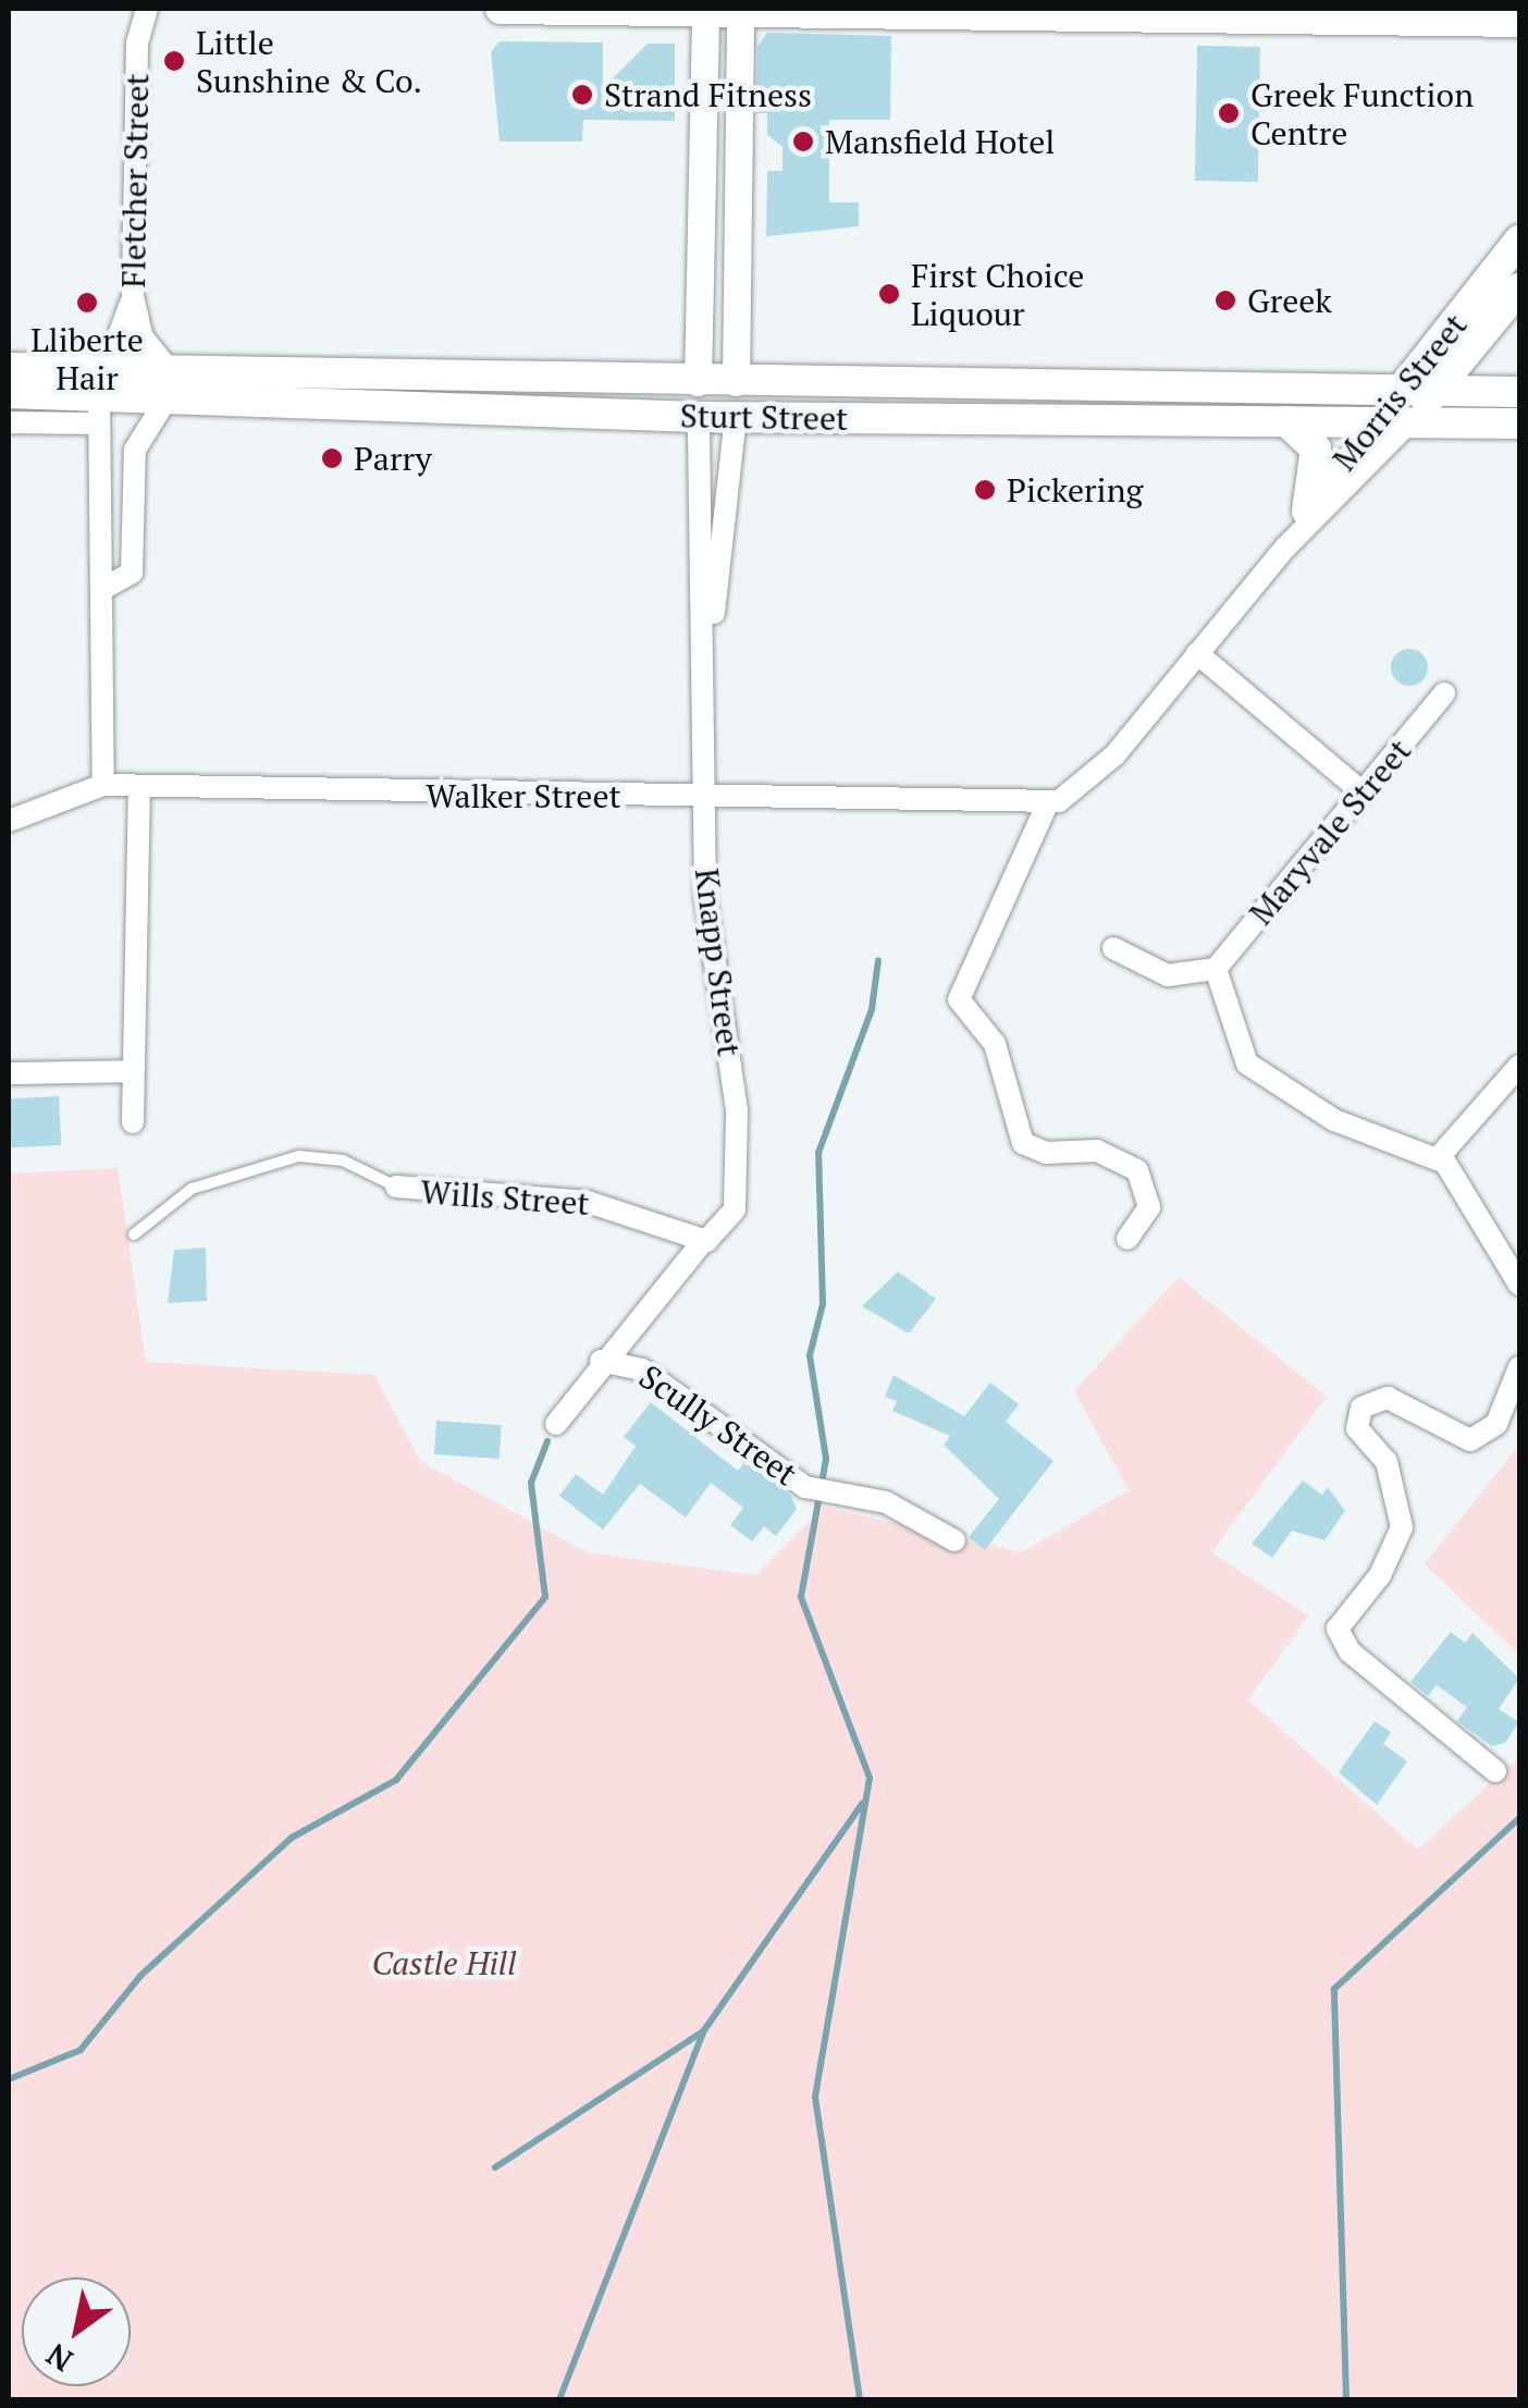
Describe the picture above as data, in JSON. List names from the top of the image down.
{
  "streets": {
    "main road": ["Morris Street", "Sturt Street"],
    "street": [
      "Fletcher Street",
      "Walker Street",
      "Maryvale Street",
      "Knapp Street",
      "Wills Street",
      "Scully Street"
    ]
  },
  "crossings": [
    ["Fletcher Street", "Sturt Street"],
    ["Morris Street", "Sturt Street"],
    ["Morris Street", "Walker Street"],
    ["Sturt Street", "Knapp Street"],
    ["Walker Street", "Knapp Street"],
    ["Knapp Street", "Wills Street"]
  ],
  "parks": ["Castle Hill"],
  "places": [
    "Little Sunshine & Co.",
    "Strand Fitness",
    "Greek Function Centre",
    "Mansfield Hotel",
    "First Choice Liquour",
    "Greek",
    "Lliberte Hair",
    "Parry",
    "Pickering"
  ],
  "north": "bottom left"
}
